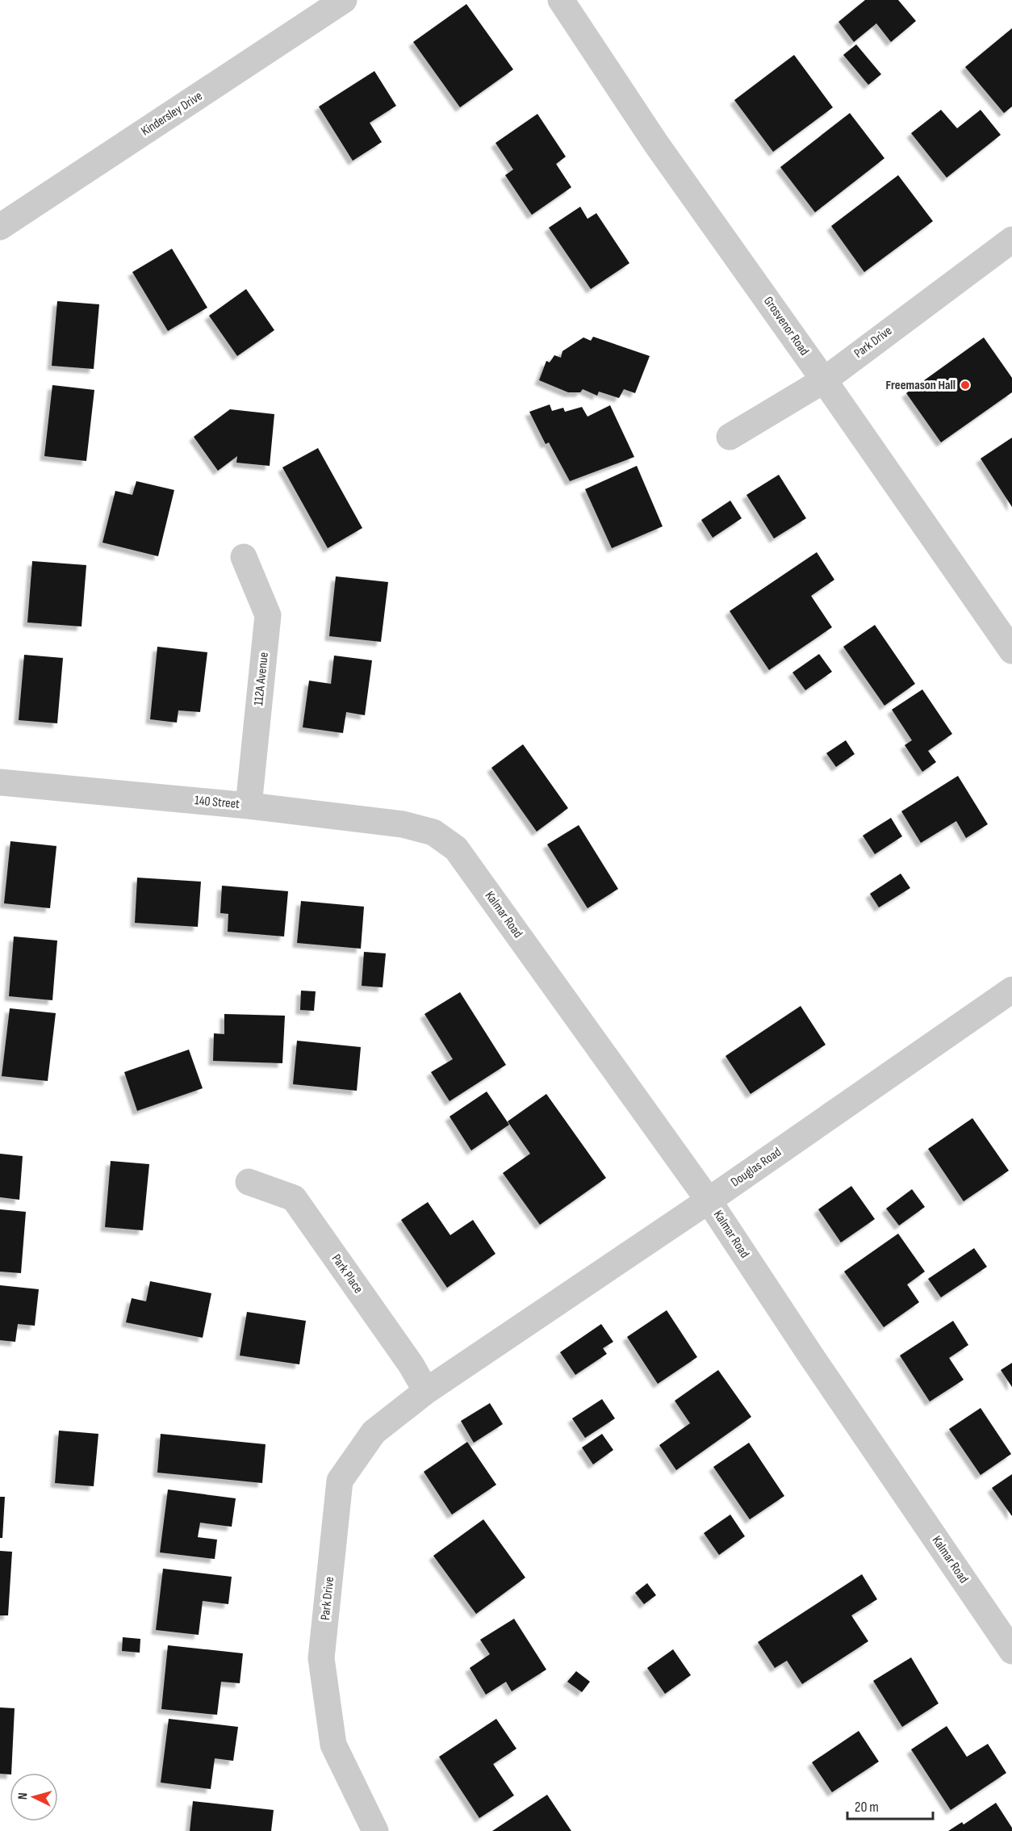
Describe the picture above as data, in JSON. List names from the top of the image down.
{
  "streets": {
    "street": [
      "Kindersley Drive",
      "Grosvenor Road",
      "Park Drive",
      "112A Avenue",
      "140 Street",
      "Kalmar Road",
      "Douglas Road",
      "Park Place"
    ]
  },
  "crossings": [
    ["Grosvenor Road", "Park Drive"],
    ["Park Drive", "Douglas Road"],
    ["Park Drive", "Park Place"],
    ["112A Avenue", "140 Street"],
    ["140 Street", "Kalmar Road"],
    ["Kalmar Road", "Douglas Road"],
    ["Douglas Road", "Park Place"]
  ],
  "places": ["Freemason Hall"],
  "scale_bar": "20 m",
  "north": "left"
}
